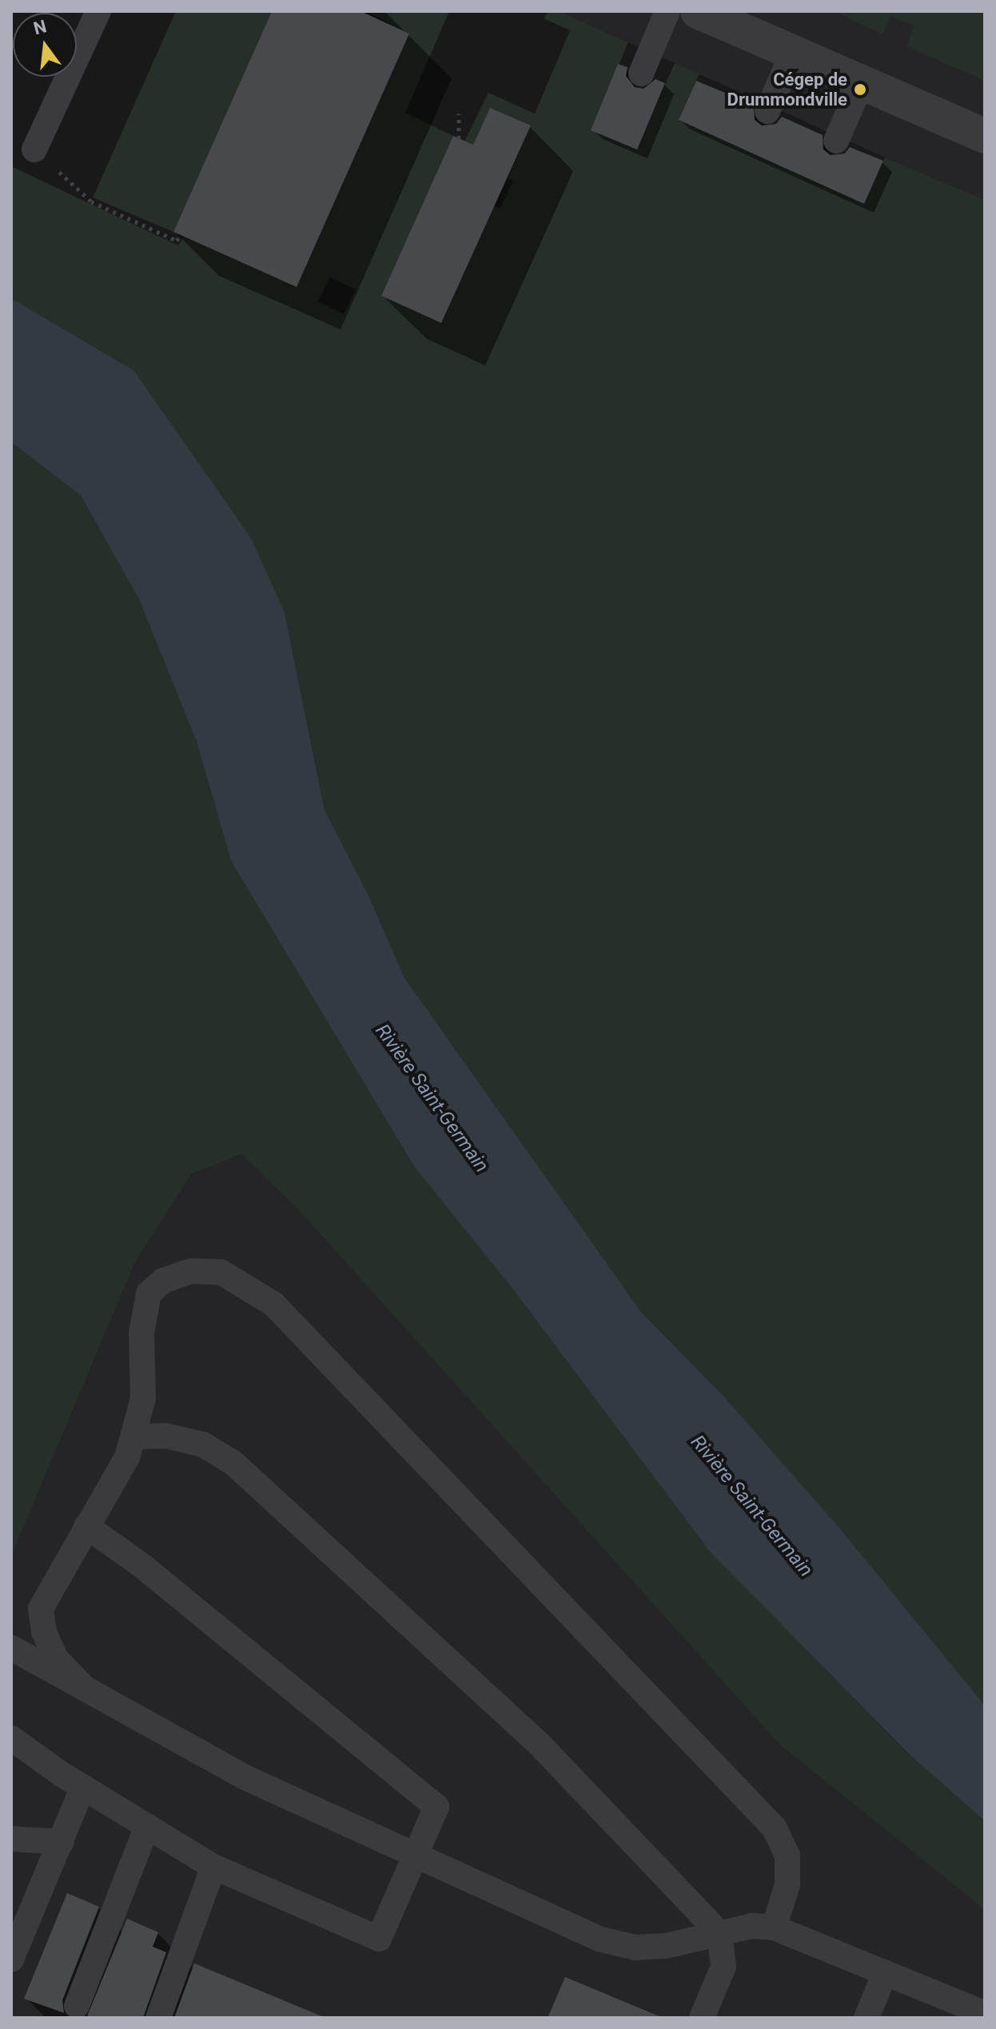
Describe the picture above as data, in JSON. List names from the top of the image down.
{
  "water": ["Rivière Saint-Germain"],
  "places": ["Cégep de Drummondville"],
  "north": "top"
}
